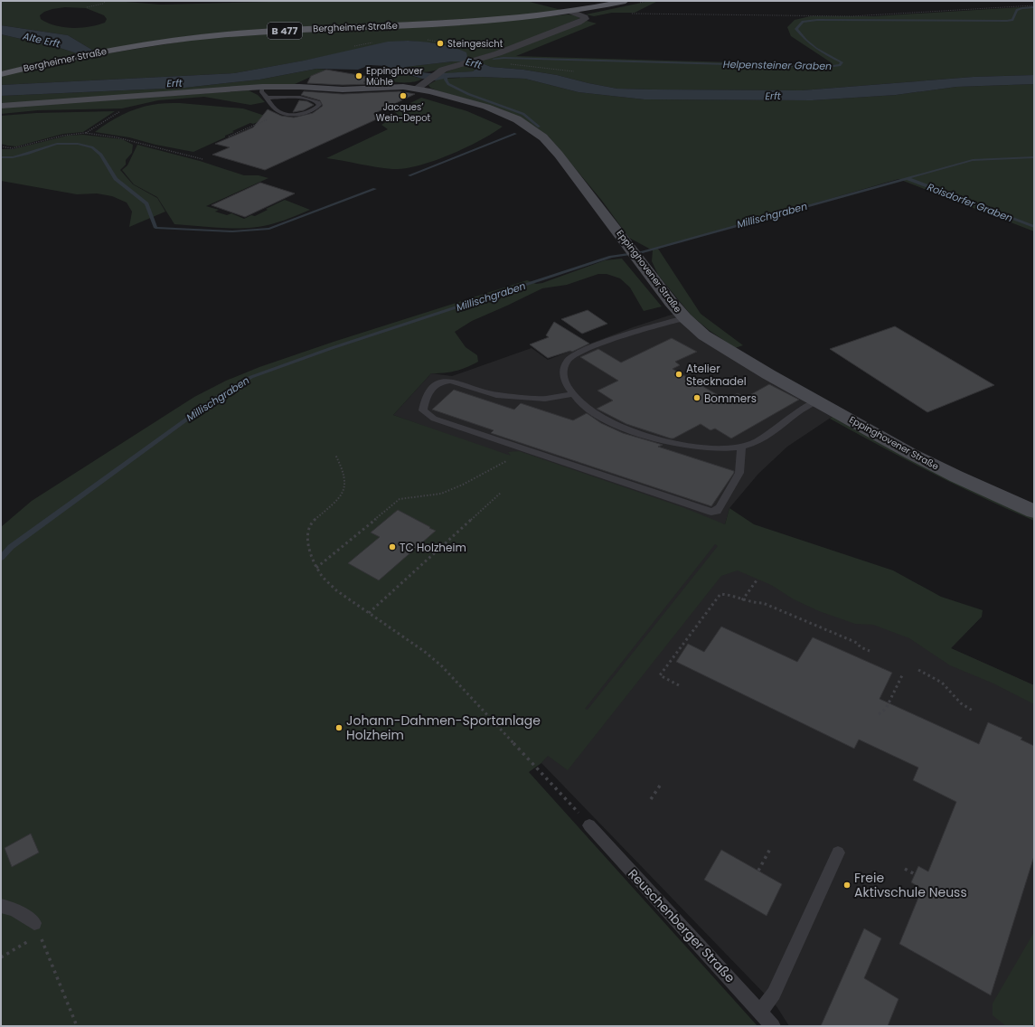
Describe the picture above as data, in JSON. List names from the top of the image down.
{
  "streets": {
    "main road": ["Bergheimer Straße", "B 477", "Eppinghovener Straße"],
    "lane": ["Reuschenberger Straße"]
  },
  "water": [
    "Alte Erft",
    "Erft",
    "Helpensteiner Graben",
    "Roisdorfer Graben",
    "Millischgraben"
  ],
  "places": [
    "Steingesicht",
    "Eppinghover Mühle",
    "Jacques’ Wein-Depot",
    "Atelier Stecknadel",
    "Bommers",
    "TC Holzheim",
    "Johann-Dahmen-Sportanlage Holzheim",
    "Freie Aktivschule Neuss"
  ]
}
